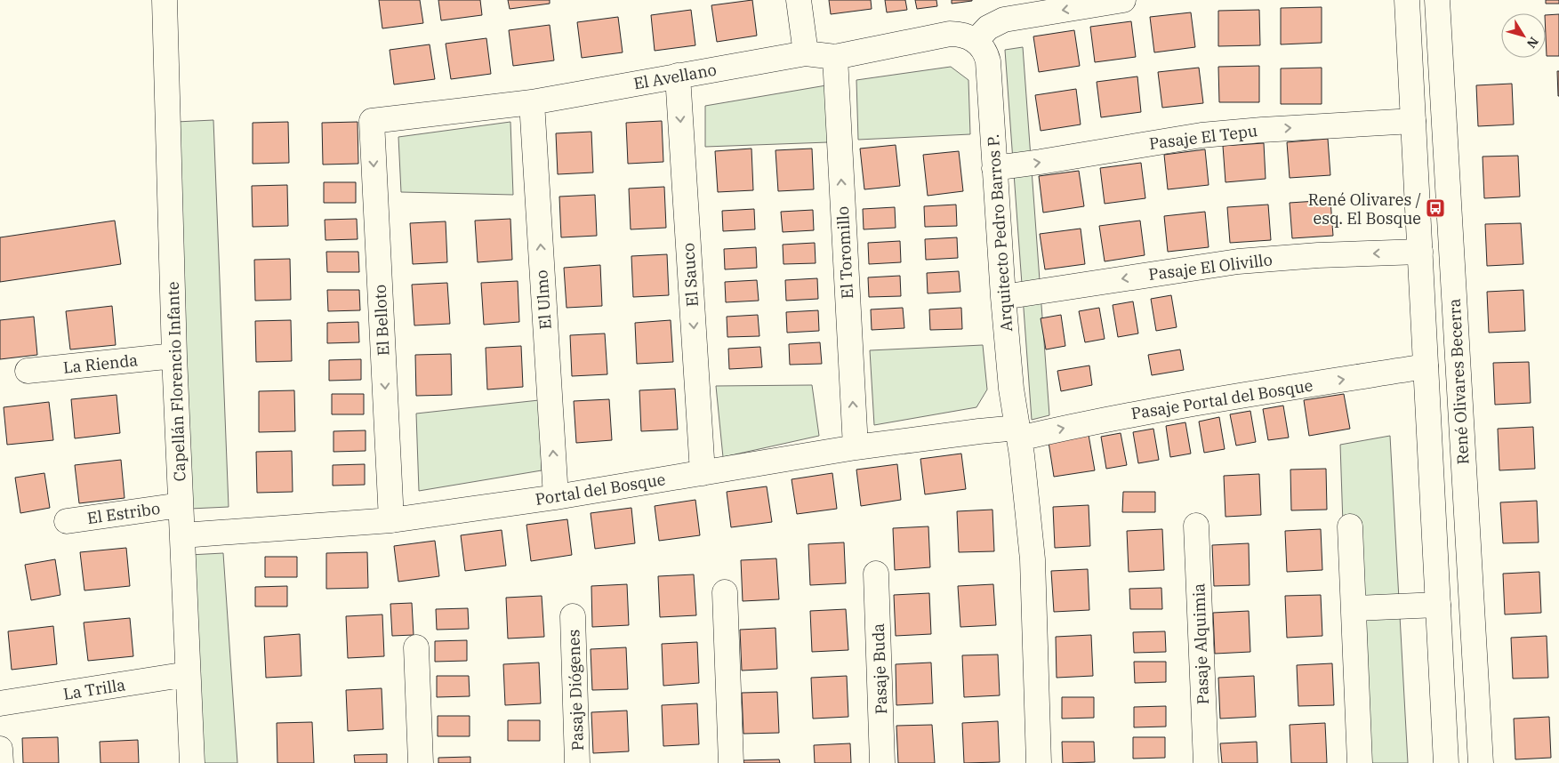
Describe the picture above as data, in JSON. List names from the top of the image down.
{
  "streets": {
    "street": [
      "El Avellano",
      "Pasaje El Tepu",
      "Arquitecto Pedro Barros P.",
      "El Toromillo",
      "Pasaje El Olivillo",
      "El Sauco",
      "El Ulmo",
      "El Belloto",
      "La Rienda",
      "Capellán Florencio Infante",
      "René Olivares Becerra",
      "Pasaje Portal del Bosque",
      "Portal del Bosque",
      "El Estribo",
      "Pasaje Alquimia",
      "Pasaje Buda",
      "La Trilla",
      "Pasaje Diógenes"
    ]
  },
  "crossings": [
    ["El Avellano", "Arquitecto Pedro Barros P."],
    ["El Avellano", "El Toromillo"],
    ["El Avellano", "El Sauco"],
    ["El Avellano", "El Ulmo"],
    ["El Avellano", "El Belloto"],
    ["Pasaje El Tepu", "Arquitecto Pedro Barros P."],
    ["Pasaje El Tepu", "René Olivares Becerra"],
    ["Arquitecto Pedro Barros P.", "Pasaje El Olivillo"],
    ["Arquitecto Pedro Barros P.", "Pasaje Portal del Bosque"],
    ["Arquitecto Pedro Barros P.", "Portal del Bosque"],
    ["El Toromillo", "Portal del Bosque"],
    ["Pasaje El Olivillo", "René Olivares Becerra"],
    ["El Sauco", "Portal del Bosque"],
    ["El Ulmo", "Portal del Bosque"],
    ["El Belloto", "Portal del Bosque"],
    ["La Rienda", "Capellán Florencio Infante"],
    ["Capellán Florencio Infante", "Portal del Bosque"],
    ["Capellán Florencio Infante", "El Estribo"],
    ["Capellán Florencio Infante", "La Trilla"],
    ["René Olivares Becerra", "Pasaje Portal del Bosque"],
    ["Pasaje Portal del Bosque", "Portal del Bosque"]
  ],
  "one_way": [
    "El Toromillo",
    "Pasaje El Olivillo",
    "El Sauco",
    "El Ulmo",
    "El Belloto",
    "Pasaje Portal del Bosque"
  ],
  "places": {
    "bus stop": ["René Olivares / esq. El Bosque"]
  },
  "north": "bottom right"
}
